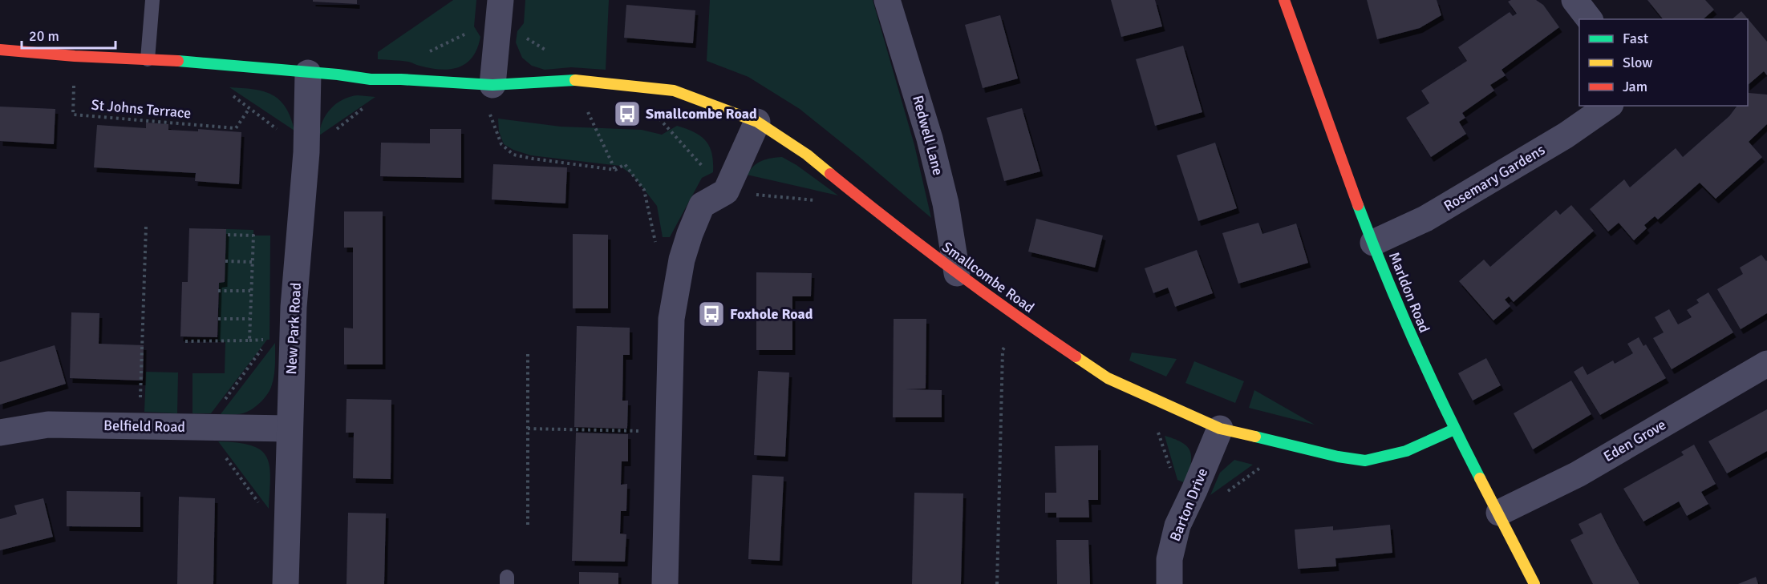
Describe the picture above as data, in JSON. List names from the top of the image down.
{
  "streets": {
    "street": [
      "Redwell Lane",
      "Rosemary Gardens",
      "Smallcombe Road",
      "Marldon Road",
      "New Park Road",
      "Belfield Road",
      "Eden Grove",
      "Barton Drive"
    ],
    "path": ["St Johns Terrace"]
  },
  "crossings": [
    ["St Johns Terrace", "Smallcombe Road"],
    ["Redwell Lane", "Smallcombe Road"],
    ["Rosemary Gardens", "Marldon Road"],
    ["Smallcombe Road", "Marldon Road"],
    ["Smallcombe Road", "New Park Road"],
    ["Smallcombe Road", "Barton Drive"],
    ["Marldon Road", "Eden Grove"],
    ["New Park Road", "Belfield Road"]
  ],
  "places": {
    "bus stop": ["Smallcombe Road", "Foxhole Road"]
  },
  "legend": ["Fast", "Slow", "Jam"],
  "scale_bar": "20 m"
}
